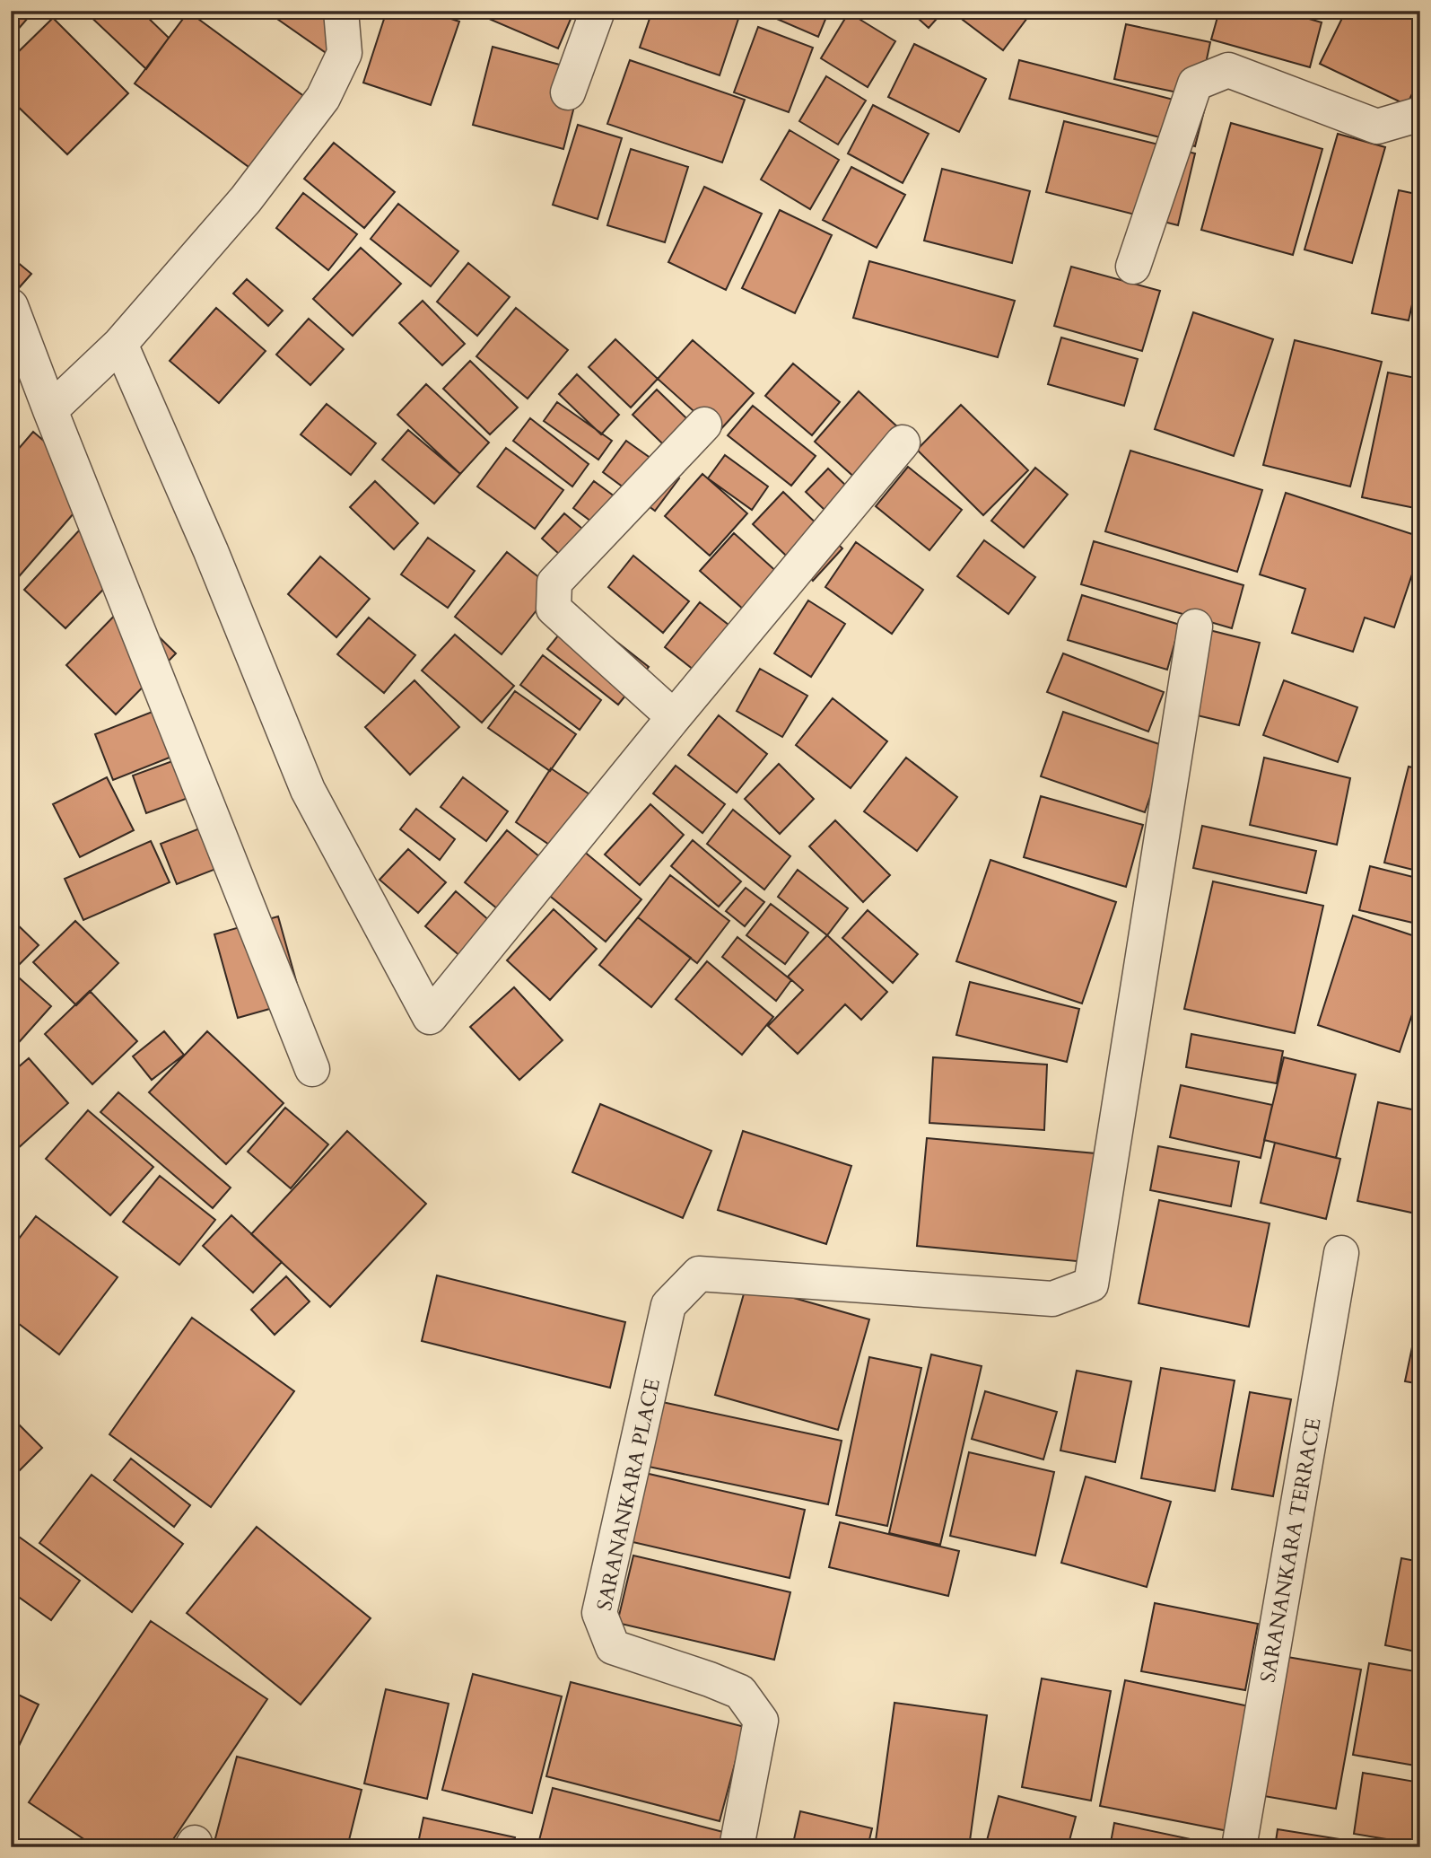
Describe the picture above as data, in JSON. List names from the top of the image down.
{
  "streets": {
    "street": ["SARANANKARA PLACE", "SARANANKARA TERRACE"]
  }
}
